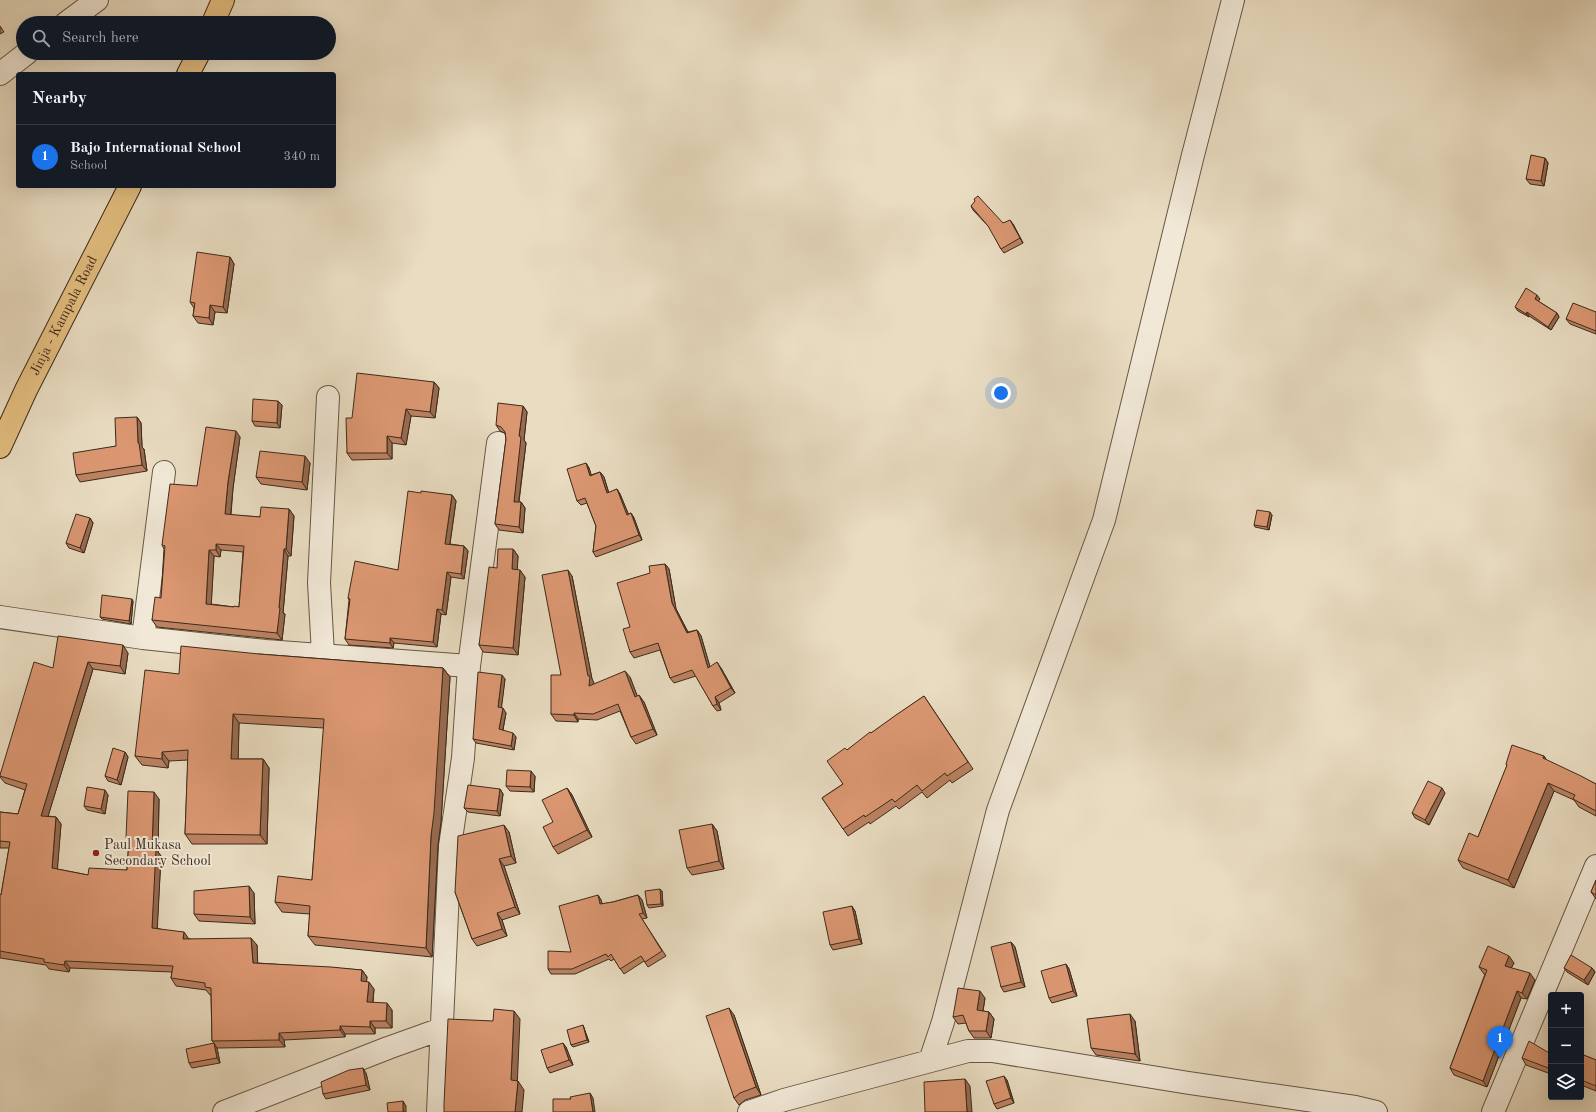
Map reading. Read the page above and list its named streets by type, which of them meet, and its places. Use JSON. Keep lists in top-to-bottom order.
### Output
{
  "streets": {
    "highway": ["Jinja - Kampala Road"]
  },
  "places": ["Paul Mukasa Secondary School"],
  "page": {
    "search": "Search here",
    "heading": "Nearby",
    "list": [
      {
        "mark": "1",
        "name": "Bajo International School",
        "note": "School",
        "value": "340 m"
      }
    ],
    "map_buttons": ["+", "−"],
    "pins": "1"
  }
}
